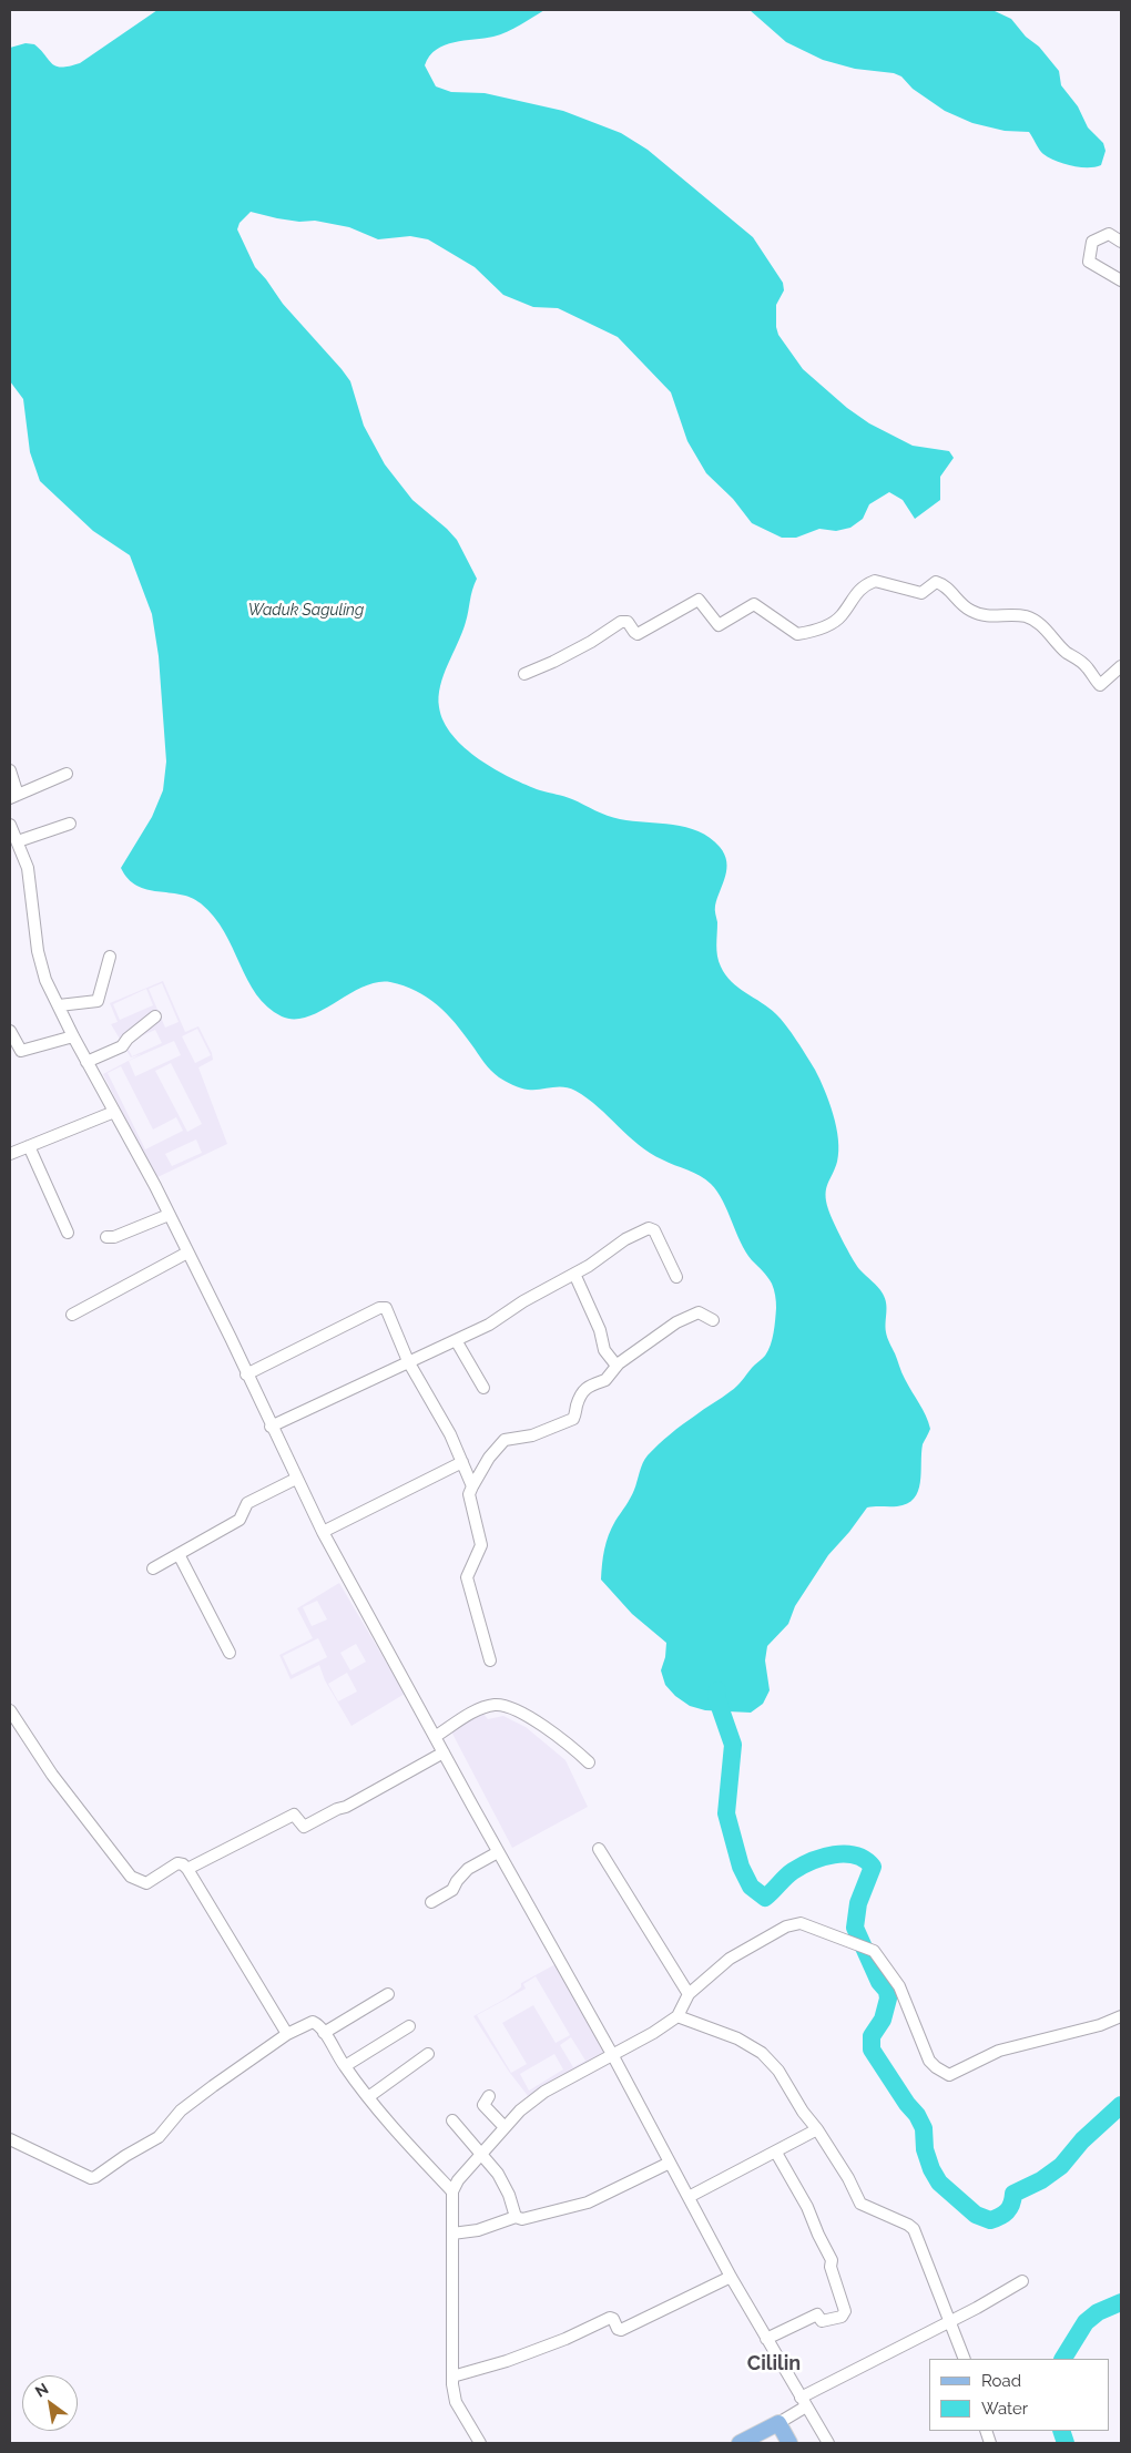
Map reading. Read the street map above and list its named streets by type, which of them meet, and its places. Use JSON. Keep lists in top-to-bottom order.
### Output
{
  "districts": ["Cililin"],
  "water": ["Waduk Saguling"],
  "legend": ["Road", "Water"],
  "north": "top left"
}
